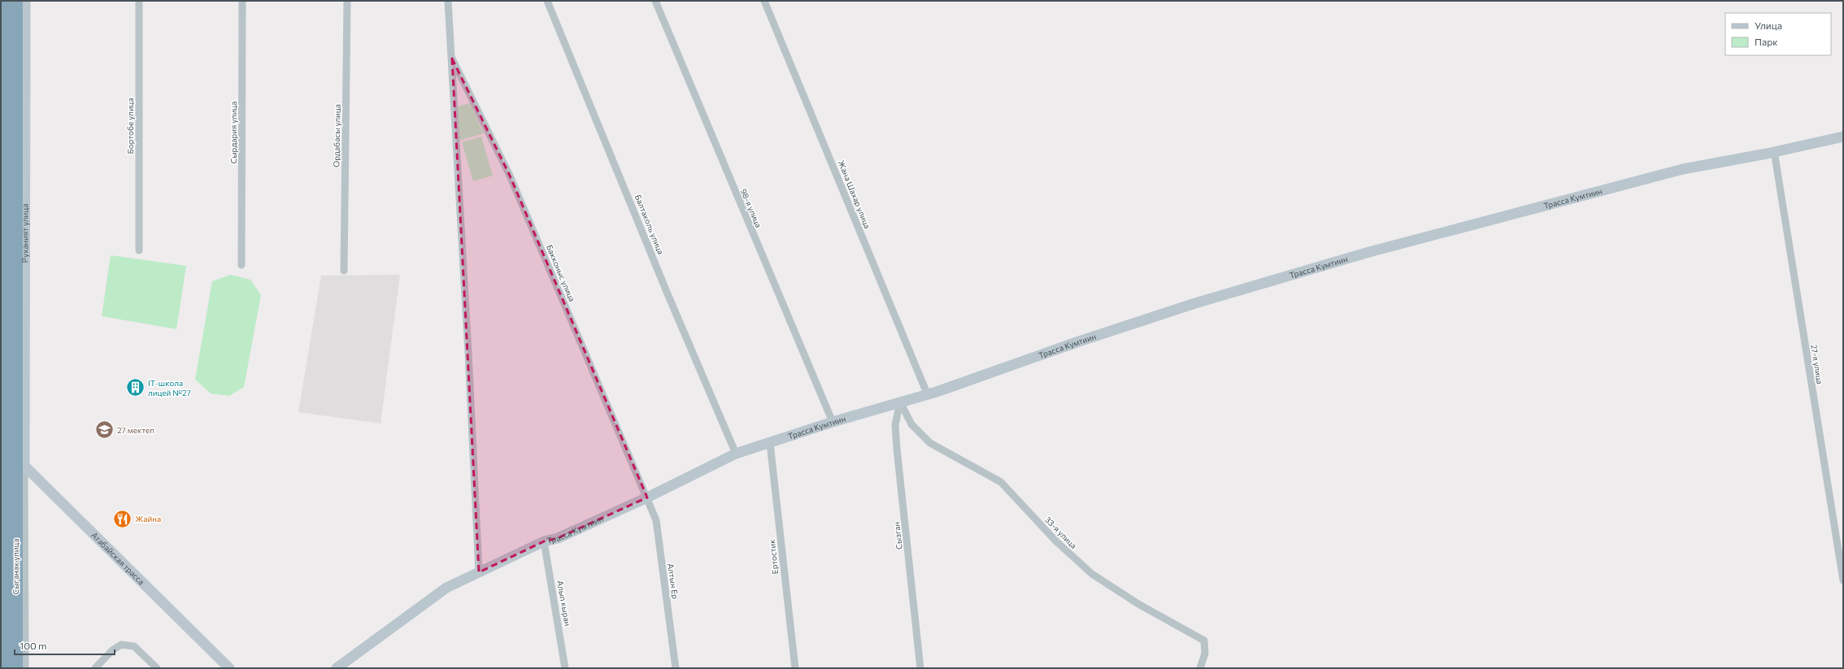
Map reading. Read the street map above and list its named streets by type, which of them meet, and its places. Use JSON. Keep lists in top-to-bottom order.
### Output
{
  "streets": {
    "street": [
      "Бортобе улица",
      "Сырдария улица",
      "Ордабасы улица",
      "Жана Шахар улица",
      "Трасса Кумтиин",
      "98-я улица",
      "Балтаколь улица",
      "Руханият улица",
      "Бакконыс улица",
      "27-я улица",
      "33-я улица",
      "Сызган",
      "Ертостик",
      "Атабайская трасса",
      "Сыганак улица",
      "Алтын Ер",
      "Алып кыран"
    ]
  },
  "crossings": [
    ["Жана Шахар улица", "Трасса Кумтиин"],
    ["Трасса Кумтиин", "98-я улица"],
    ["Трасса Кумтиин", "Балтаколь улица"],
    ["Трасса Кумтиин", "Бакконыс улица"],
    ["Трасса Кумтиин", "27-я улица"],
    ["Трасса Кумтиин", "33-я улица"],
    ["Трасса Кумтиин", "Сызган"],
    ["Трасса Кумтиин", "Ертостик"],
    ["Трасса Кумтиин", "Алтын Ер"],
    ["Трасса Кумтиин", "Алып кыран"],
    ["Руханият улица", "Атабайская трасса"],
    ["Руханият улица", "Сыганак улица"],
    ["Бакконыс улица", "Алтын Ер"],
    ["33-я улица", "Сызган"],
    ["Атабайская трасса", "Сыганак улица"]
  ],
  "places": {
    "building": ["IT-школа лицей №27"],
    "school or university": ["27 мектеп"],
    "restaurant": ["Жайна"]
  },
  "legend": ["Улица", "Парк"],
  "scale_bar": "100 m"
}
